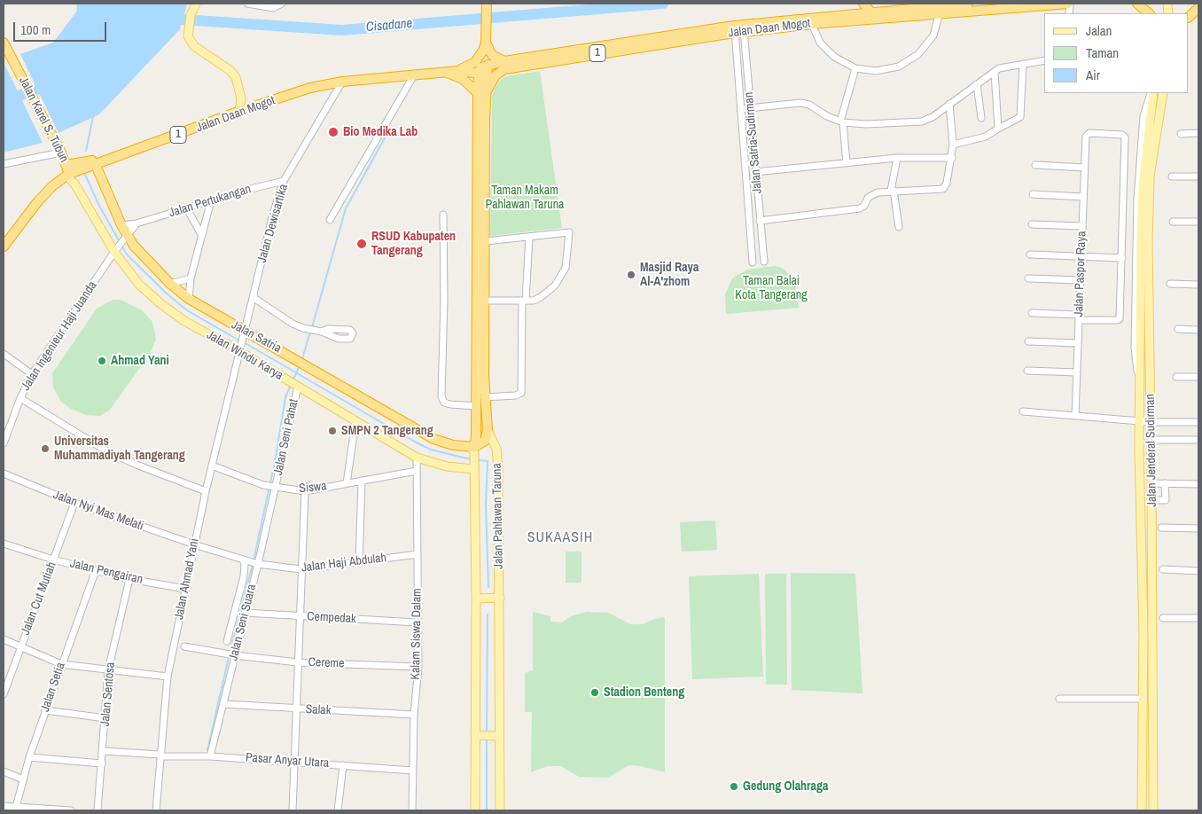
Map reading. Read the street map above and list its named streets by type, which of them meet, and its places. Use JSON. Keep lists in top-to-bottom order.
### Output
{
  "streets": {
    "highway": [
      "Jalan Daan Mogot",
      "1",
      "Jalan Karel S. Tubun",
      "Jalan Satria",
      "Jalan Pahlawan Taruna"
    ],
    "main road": ["Jalan Windu Karya", "Jalan Jenderal Sudirman"],
    "street": [
      "Jalan Satria-Sudirman",
      "Jalan Pertukangan",
      "Jalan Dewisartika",
      "Jalan Paspor Raya",
      "Jalan Ingenieur Haji Juanda",
      "Jalan Seni Pahat",
      "Siswa",
      "Jalan Nyi Mas Melati",
      "Jalan Haji Abdulah",
      "Jalan Pengairan",
      "Jalan Ahmad Yani",
      "Jalan Cut Mutiah",
      "Cempedak",
      "Jalan Seni Suara",
      "Kalam Siswa Dalam",
      "Cereme",
      "Jalan Setia",
      "Jalan Sentosa",
      "Salak",
      "Pasar Anyar Utara"
    ]
  },
  "crossings": [
    ["Jalan Daan Mogot", "Jalan Karel S. Tubun"],
    ["Jalan Daan Mogot", "Jalan Satria-Sudirman"],
    ["Jalan Daan Mogot", "Jalan Dewisartika"],
    ["Jalan Daan Mogot", "Jalan Satria"],
    ["Jalan Daan Mogot", "Jalan Windu Karya"],
    ["Jalan Daan Mogot", "Jalan Pahlawan Taruna"],
    ["Jalan Karel S. Tubun", "Jalan Windu Karya"],
    ["Jalan Pertukangan", "Jalan Dewisartika"],
    ["Jalan Pertukangan", "Jalan Satria"],
    ["Jalan Dewisartika", "Jalan Satria"],
    ["Jalan Dewisartika", "Jalan Windu Karya"],
    ["Jalan Dewisartika", "Jalan Ahmad Yani"],
    ["Jalan Ingenieur Haji Juanda", "Jalan Satria"],
    ["Jalan Ingenieur Haji Juanda", "Jalan Windu Karya"],
    ["Jalan Satria", "Jalan Pahlawan Taruna"],
    ["Jalan Windu Karya", "Jalan Seni Pahat"],
    ["Jalan Windu Karya", "Jalan Pahlawan Taruna"],
    ["Jalan Windu Karya", "Jalan Ahmad Yani"],
    ["Jalan Windu Karya", "Kalam Siswa Dalam"],
    ["Jalan Seni Pahat", "Siswa"],
    ["Jalan Seni Pahat", "Jalan Seni Suara"],
    ["Siswa", "Jalan Ahmad Yani"],
    ["Siswa", "Jalan Seni Suara"],
    ["Siswa", "Kalam Siswa Dalam"],
    ["Jalan Nyi Mas Melati", "Jalan Haji Abdulah"],
    ["Jalan Nyi Mas Melati", "Jalan Ahmad Yani"],
    ["Jalan Nyi Mas Melati", "Jalan Cut Mutiah"],
    ["Jalan Haji Abdulah", "Jalan Ahmad Yani"],
    ["Jalan Haji Abdulah", "Jalan Seni Suara"],
    ["Jalan Haji Abdulah", "Kalam Siswa Dalam"],
    ["Jalan Pengairan", "Jalan Ahmad Yani"],
    ["Jalan Pengairan", "Jalan Cut Mutiah"],
    ["Jalan Pengairan", "Jalan Setia"],
    ["Jalan Pengairan", "Jalan Sentosa"],
    ["Jalan Ahmad Yani", "Pasar Anyar Utara"],
    ["Cempedak", "Jalan Seni Suara"],
    ["Cempedak", "Kalam Siswa Dalam"],
    ["Jalan Seni Suara", "Cereme"],
    ["Jalan Seni Suara", "Salak"],
    ["Jalan Seni Suara", "Pasar Anyar Utara"],
    ["Kalam Siswa Dalam", "Cereme"],
    ["Kalam Siswa Dalam", "Salak"],
    ["Kalam Siswa Dalam", "Pasar Anyar Utara"],
    ["Jalan Sentosa", "Pasar Anyar Utara"]
  ],
  "districts": ["SUKAASIH"],
  "water": ["Cisadane"],
  "parks": ["Taman Makam Pahlawan Taruna", "Taman Balai Kota Tangerang"],
  "places": [
    "Bio Medika Lab",
    "RSUD Kabupaten Tangerang",
    "Masjid Raya Al-A'zhom",
    "Ahmad Yani",
    "SMPN 2 Tangerang",
    "Universitas Muhammadiyah Tangerang",
    "Stadion Benteng",
    "Gedung Olahraga"
  ],
  "legend": ["Jalan", "Taman", "Air"],
  "scale_bar": "100 m"
}
